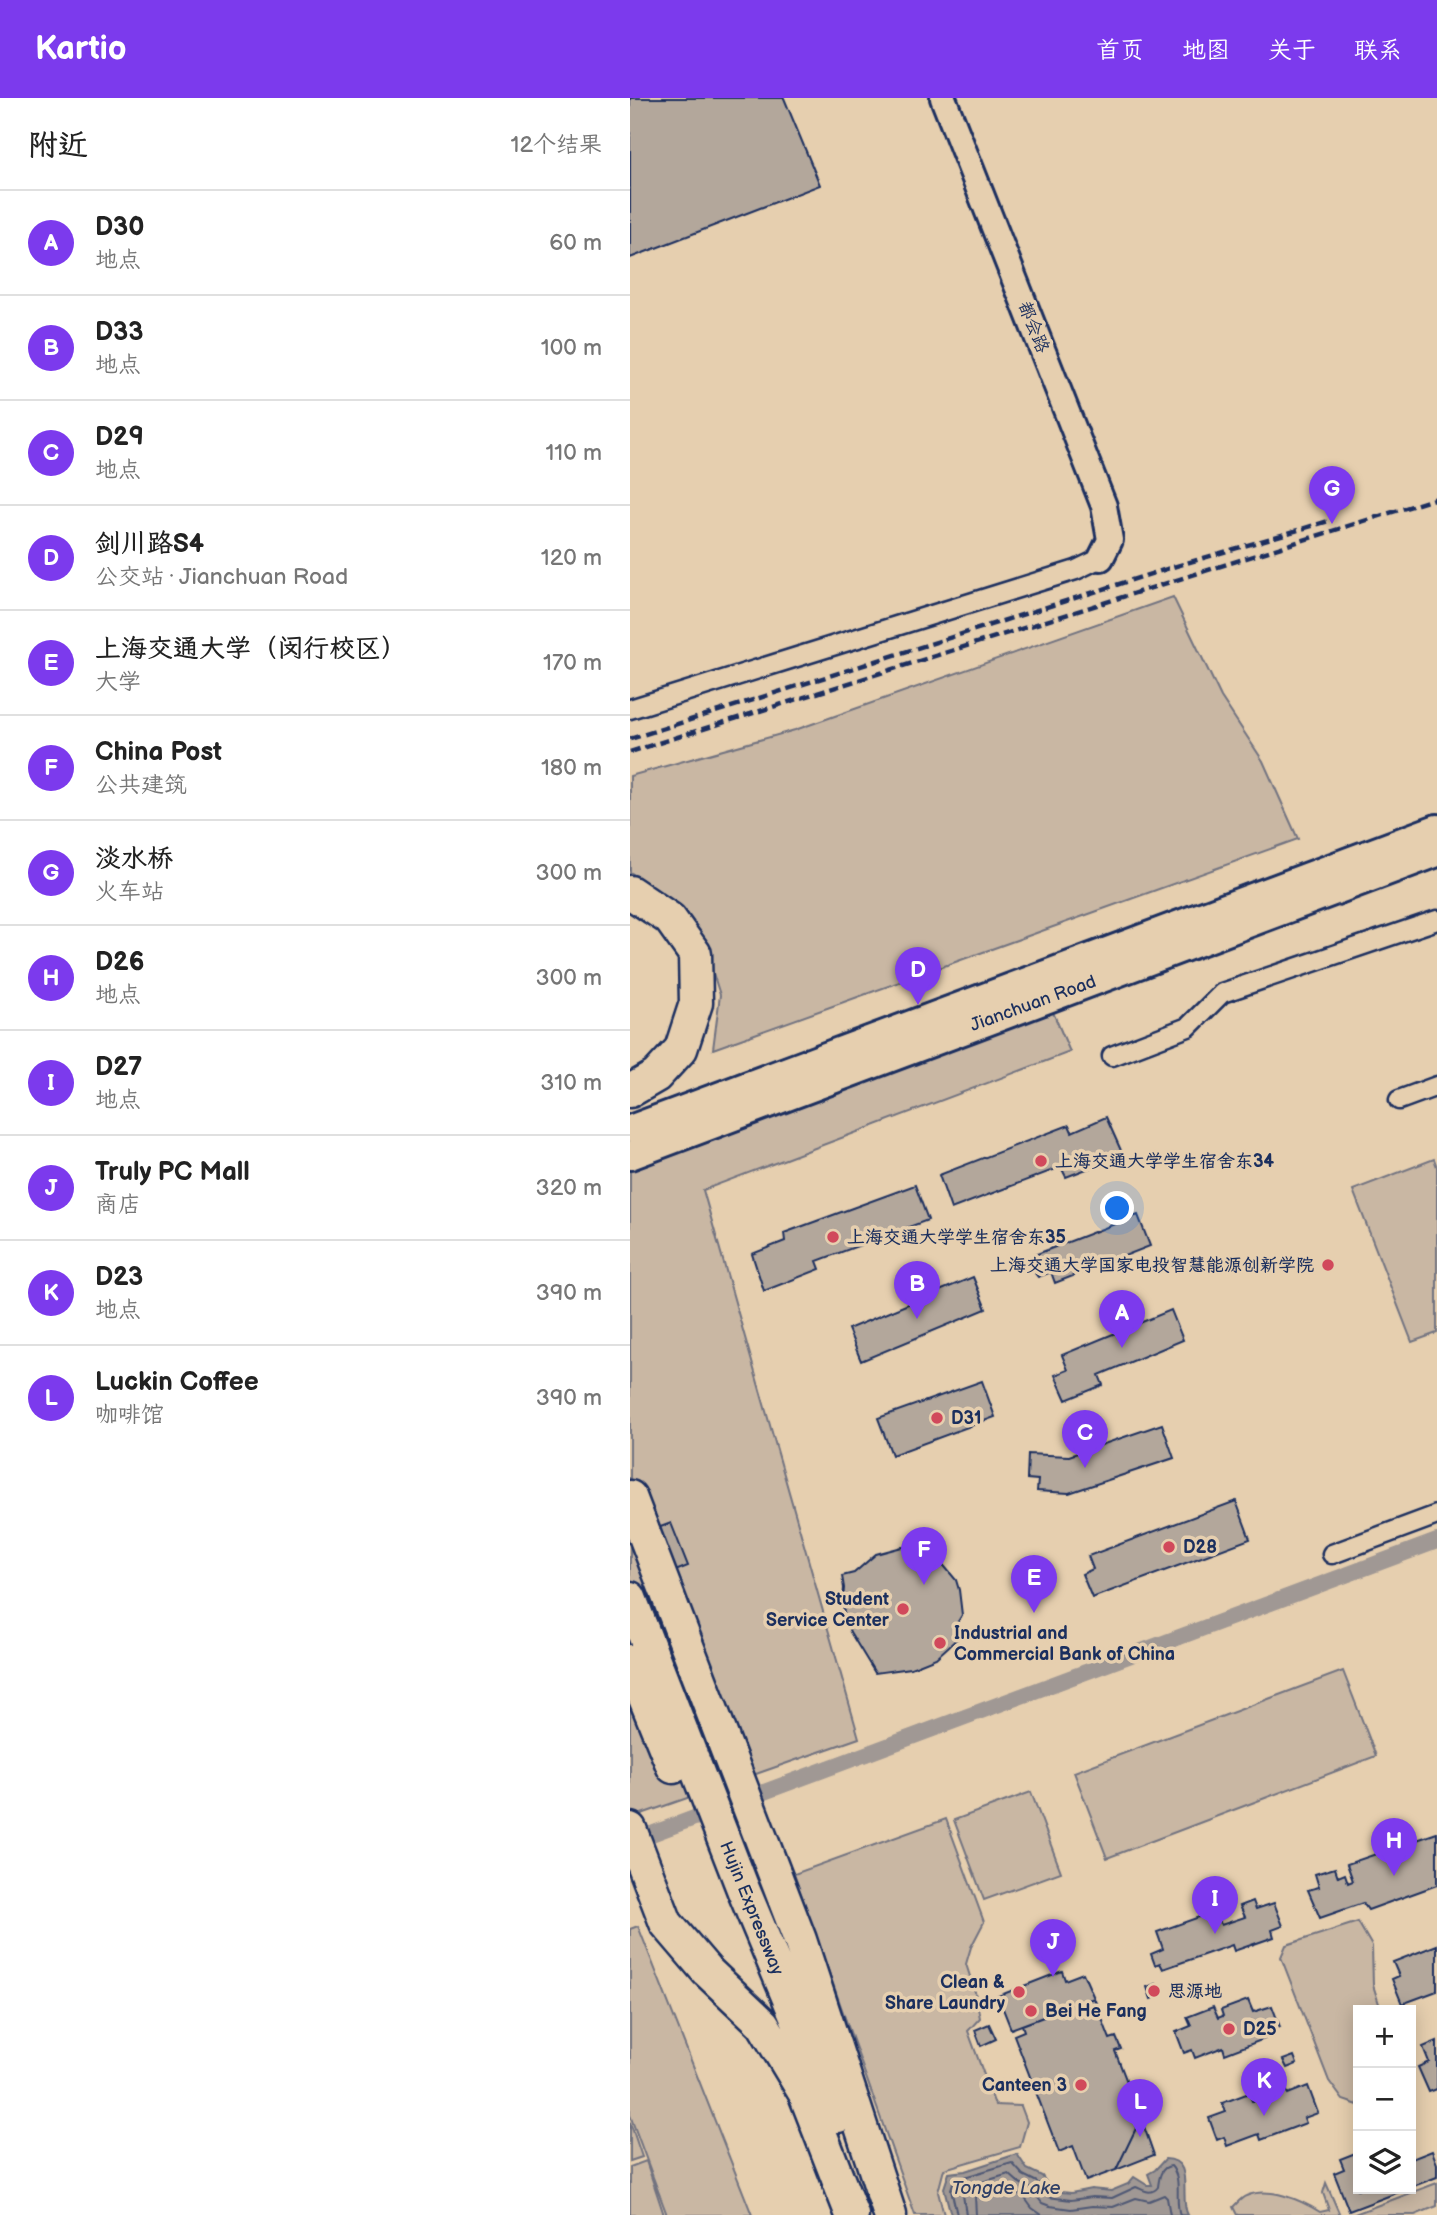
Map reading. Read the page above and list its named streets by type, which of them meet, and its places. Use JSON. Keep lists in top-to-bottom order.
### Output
{
  "streets": {
    "highway": ["Hujin Expressway"],
    "main road": ["Jianchuan Road"],
    "street": ["都会路"]
  },
  "water": ["Tongde Lake"],
  "places": [
    "上海交通大学学生宿舍东34",
    "上海交通大学学生宿舍东35",
    "上海交通大学国家电投智慧能源创新学院",
    "D31",
    "D28",
    "Student Service Center",
    "Industrial and Commercial Bank of China",
    "思源地",
    "Clean & Share Laundry",
    "Bei He Fang",
    "D25",
    "Canteen 3"
  ],
  "page": {
    "header": "Kartio",
    "nav": [
      "首页",
      "地图",
      "关于",
      "联系"
    ],
    "heading": ["附近", "12个结果"],
    "list": [
      {
        "mark": "A",
        "name": "D30",
        "note": "地点",
        "value": "60 m"
      },
      {
        "mark": "B",
        "name": "D33",
        "note": "地点",
        "value": "100 m"
      },
      {
        "mark": "C",
        "name": "D29",
        "note": "地点",
        "value": "110 m"
      },
      {
        "mark": "D",
        "name": "剑川路S4",
        "note": "公交站 · Jianchuan Road",
        "value": "120 m"
      },
      {
        "mark": "E",
        "name": "上海交通大学（闵行校区）",
        "note": "大学",
        "value": "170 m"
      },
      {
        "mark": "F",
        "name": "China Post",
        "note": "公共建筑",
        "value": "180 m"
      },
      {
        "mark": "G",
        "name": "淡水桥",
        "note": "火车站",
        "value": "300 m"
      },
      {
        "mark": "H",
        "name": "D26",
        "note": "地点",
        "value": "300 m"
      },
      {
        "mark": "I",
        "name": "D27",
        "note": "地点",
        "value": "310 m"
      },
      {
        "mark": "J",
        "name": "Truly PC Mall",
        "note": "商店",
        "value": "320 m"
      },
      {
        "mark": "K",
        "name": "D23",
        "note": "地点",
        "value": "390 m"
      },
      {
        "mark": "L",
        "name": "Luckin Coffee",
        "note": "咖啡馆",
        "value": "390 m"
      }
    ],
    "pins": [
      "G",
      "D",
      "B",
      "A",
      "C",
      "F",
      "E",
      "H",
      "I",
      "J",
      "K",
      "L"
    ],
    "map_buttons": ["+", "−"]
  }
}
